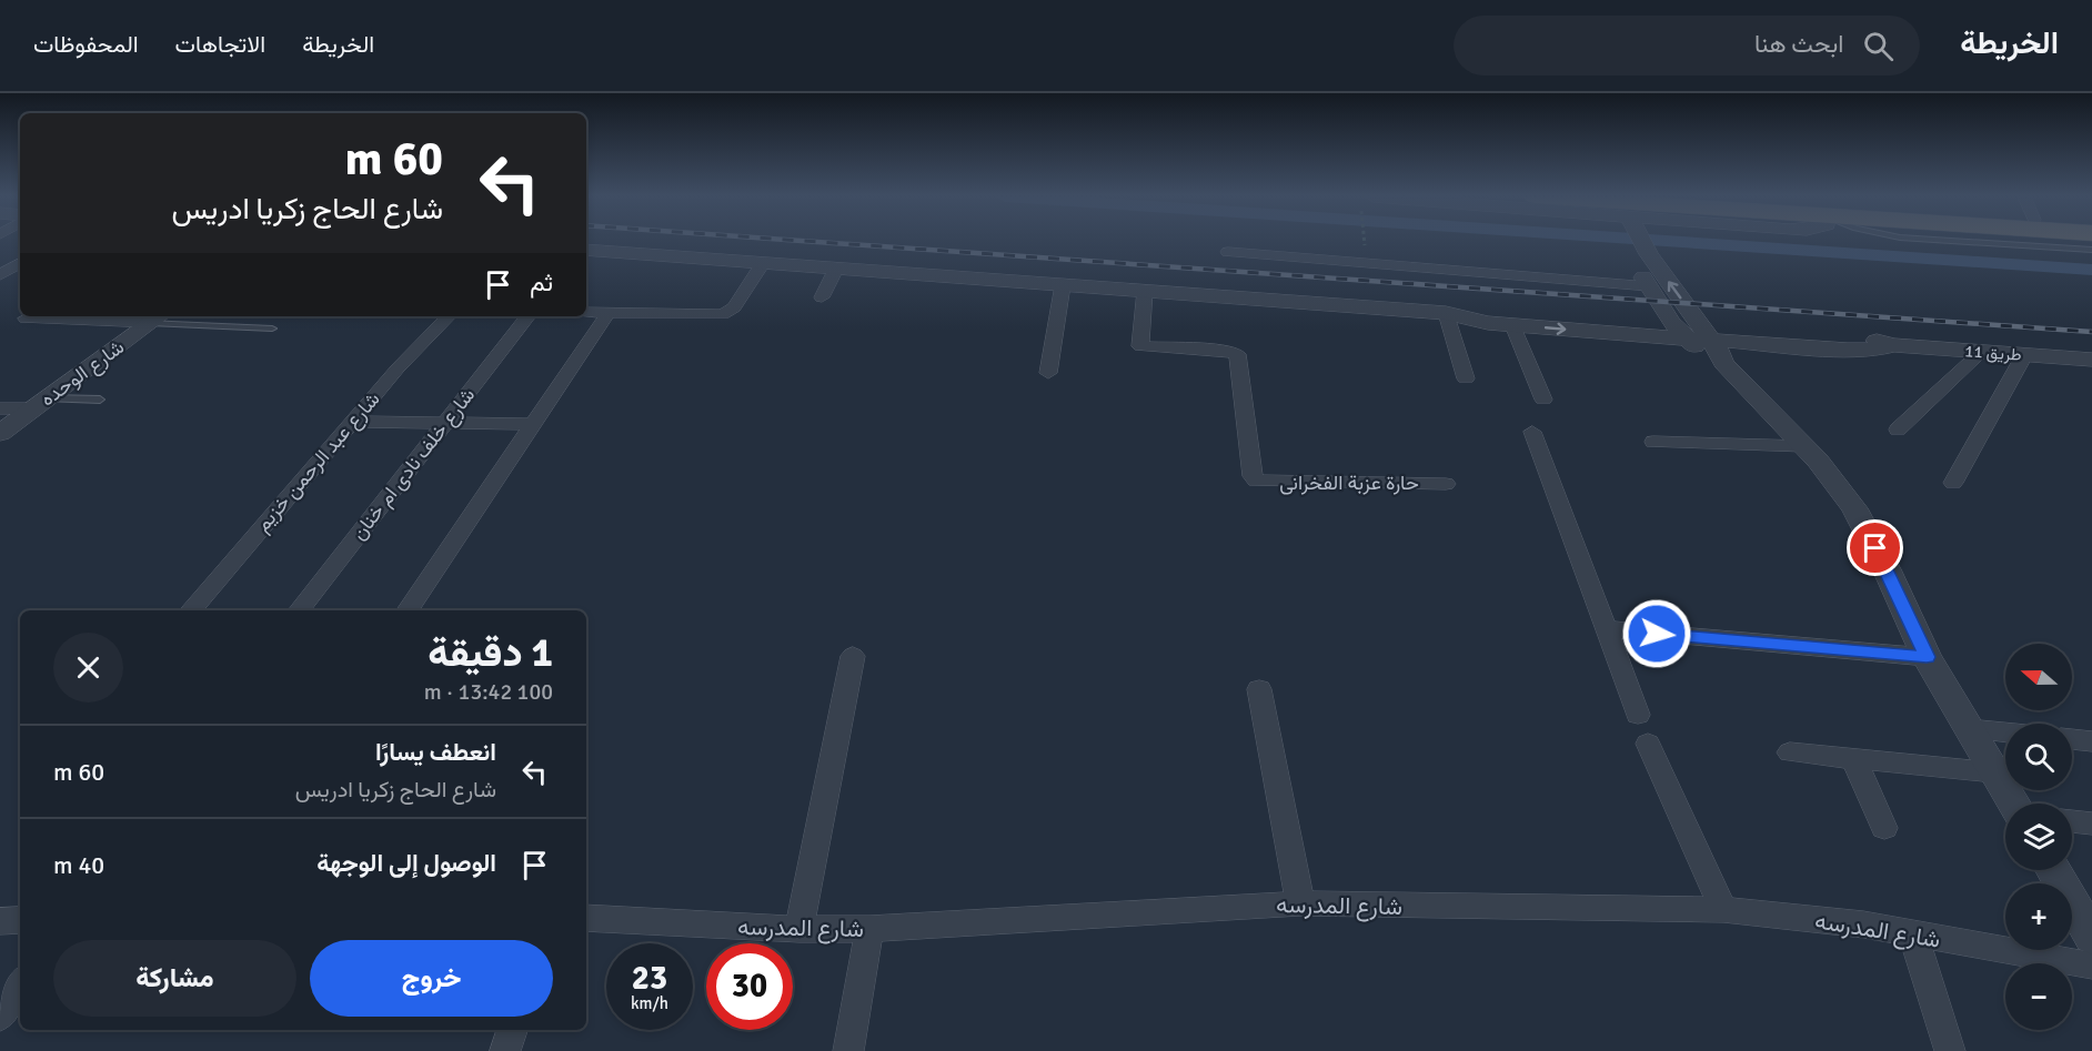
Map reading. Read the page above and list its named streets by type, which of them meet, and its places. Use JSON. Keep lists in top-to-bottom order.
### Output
{
  "streets": {
    "street": [
      "طريق 11",
      "شارع الوحده",
      "شارع عبد الرحمن خزيم",
      "شارع خلف نادى ام خنان",
      "حارة عزبة الفخرانى",
      "شارع المدرسه"
    ]
  },
  "north": "left",
  "page": {
    "header": "الخريطة",
    "search": "ابحث هنا",
    "nav": ["الخريطة", "الاتجاهات", "المحفوظات"],
    "turn": ["60 m", "شارع الحاج زكريا ادريس"],
    "then": "ثم",
    "heading": ["1 دقيقة", "100 m · 13:42"],
    "map_buttons": ["+", "−"],
    "list": [
      {
        "name": "انعطف يسارًا",
        "note": "شارع الحاج زكريا ادريس",
        "value": "60 m"
      },
      {
        "name": "الوصول إلى الوجهة",
        "value": "40 m"
      }
    ],
    "buttons": ["خروج", "مشاركة"],
    "speed": "23 km/h",
    "limit": "30"
  }
}
